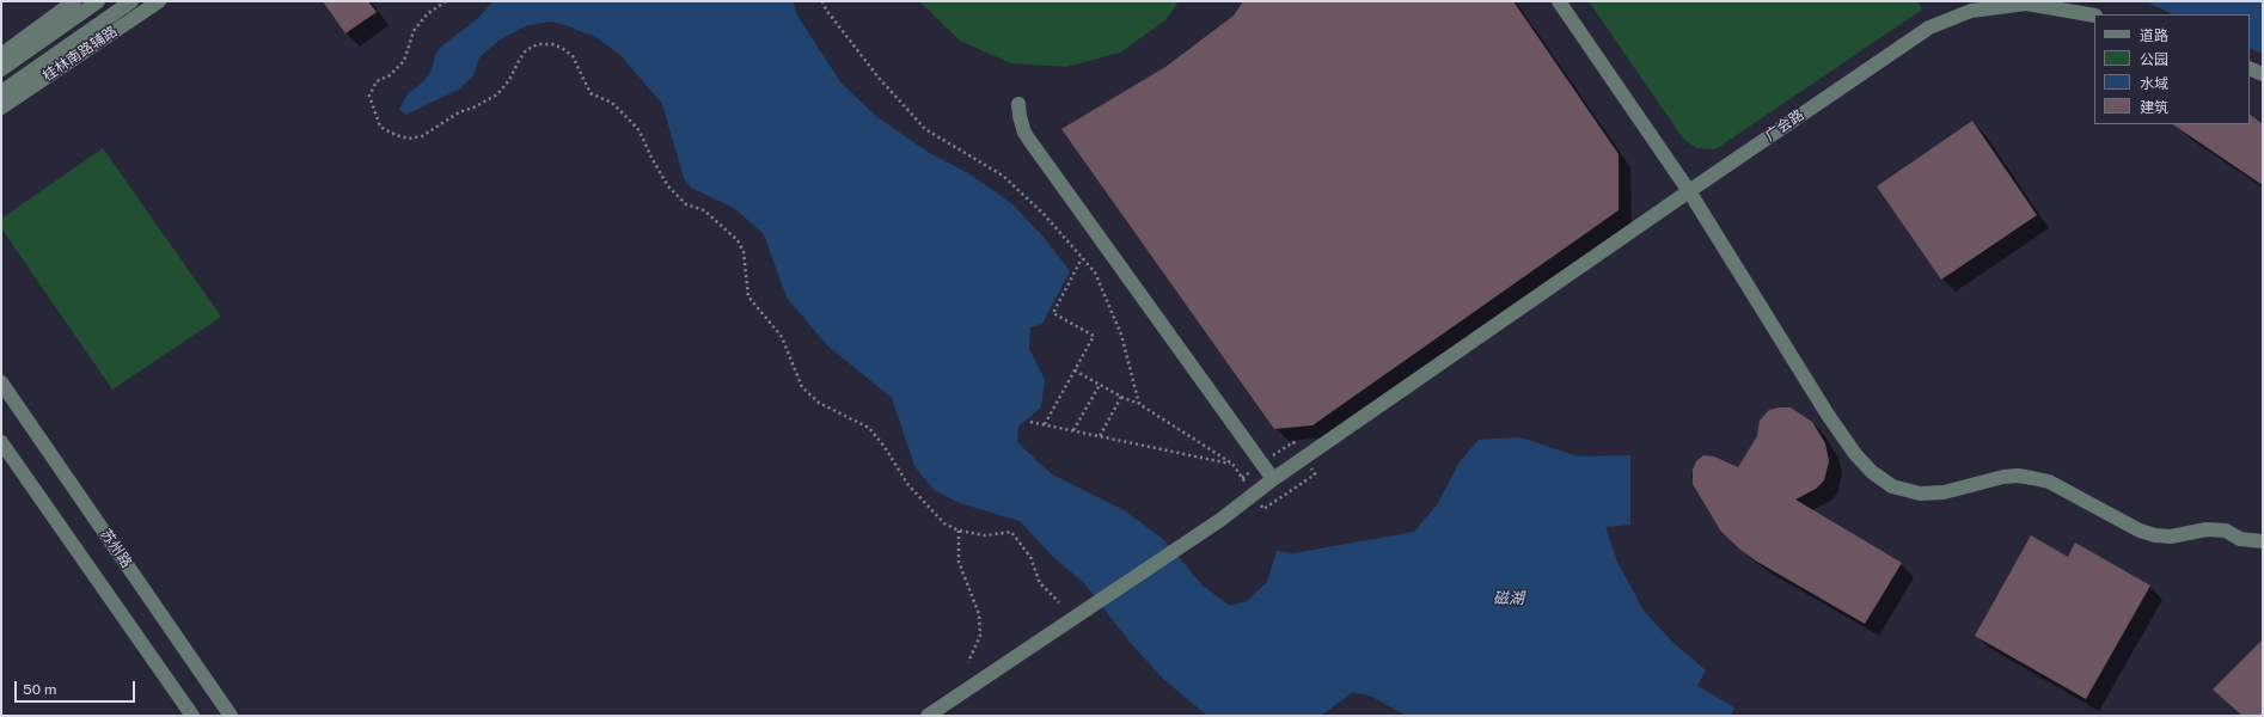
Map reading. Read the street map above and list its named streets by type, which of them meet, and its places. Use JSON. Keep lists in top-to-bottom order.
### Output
{
  "streets": {
    "street": ["桂林南路辅路", "广会路", "苏州路"]
  },
  "water": ["磁湖"],
  "legend": [
    "道路",
    "公园",
    "水域",
    "建筑"
  ],
  "scale_bar": "50 m"
}
